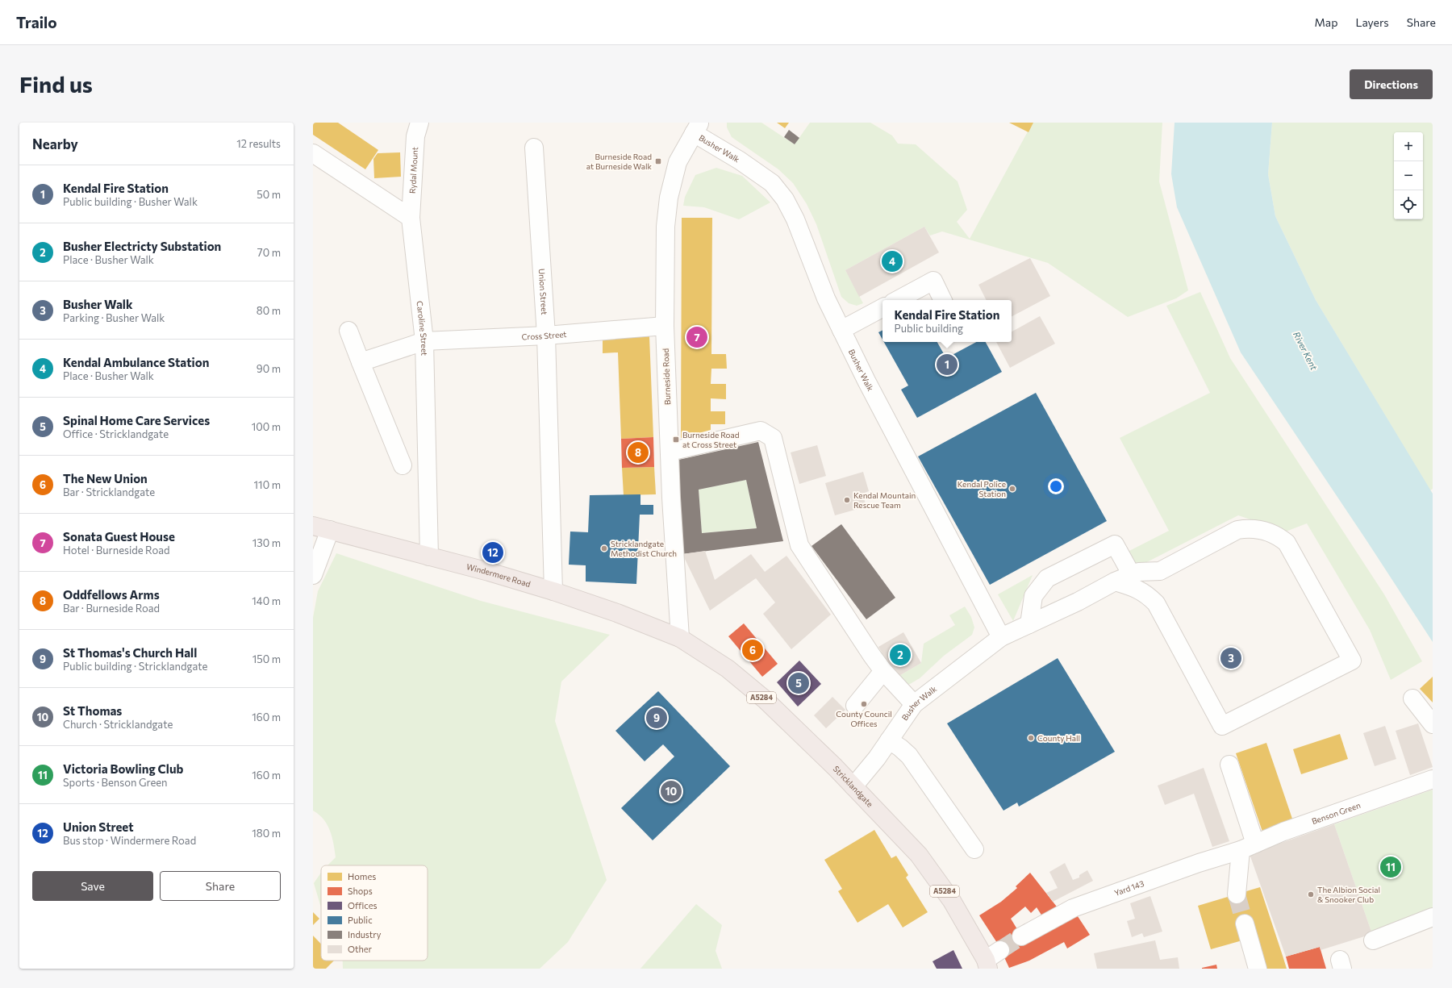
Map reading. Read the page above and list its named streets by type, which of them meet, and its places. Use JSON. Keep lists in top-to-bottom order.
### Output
{
  "streets": {
    "highway": ["Windermere Road", "A5284", "Stricklandgate"],
    "street": [
      "Busher Walk",
      "Rydal Mount",
      "Union Street",
      "Caroline Street",
      "Cross Street",
      "Burneside Road",
      "Benson Green",
      "Yard 143"
    ]
  },
  "crossings": [
    ["Busher Walk", "Burneside Road"],
    ["Busher Walk", "Stricklandgate"],
    ["Rydal Mount", "Caroline Street"],
    ["Union Street", "Cross Street"],
    ["Union Street", "Windermere Road"],
    ["Caroline Street", "Cross Street"],
    ["Caroline Street", "Windermere Road"],
    ["Cross Street", "Burneside Road"],
    ["Burneside Road", "Windermere Road"],
    ["Burneside Road", "Stricklandgate"],
    ["Windermere Road", "Stricklandgate"],
    ["Benson Green", "Yard 143"]
  ],
  "water": ["River Kent"],
  "places": {
    "transit": ["Burneside Road at Burneside Walk", "Burneside Road at Cross Street"],
    "other": [
      "Kendal Police Station",
      "Kendal Mountain Rescue Team",
      "Stricklandgate Methodist Church",
      "County Council Offices",
      "County Hall",
      "The Albion Social & Snooker Club"
    ]
  },
  "legend": [
    "Homes",
    "Shops",
    "Offices",
    "Public",
    "Industry",
    "Other"
  ],
  "page": {
    "header": "Trailo",
    "nav": ["Map", "Layers", "Share"],
    "buttons": [
      "Directions",
      ["Save", "Share"]
    ],
    "title": "Find us",
    "heading": ["Nearby", "12 results"],
    "map_buttons": ["+", "−"],
    "list": [
      {
        "mark": "1",
        "name": "Kendal Fire Station",
        "note": "Public building · Busher Walk",
        "value": "50 m"
      },
      {
        "mark": "2",
        "name": "Busher Electricty Substation",
        "note": "Place · Busher Walk",
        "value": "70 m"
      },
      {
        "mark": "3",
        "name": "Busher Walk",
        "note": "Parking · Busher Walk",
        "value": "80 m"
      },
      {
        "mark": "4",
        "name": "Kendal Ambulance Station",
        "note": "Place · Busher Walk",
        "value": "90 m"
      },
      {
        "mark": "5",
        "name": "Spinal Home Care Services",
        "note": "Office · Stricklandgate",
        "value": "100 m"
      },
      {
        "mark": "6",
        "name": "The New Union",
        "note": "Bar · Stricklandgate",
        "value": "110 m"
      },
      {
        "mark": "7",
        "name": "Sonata Guest House",
        "note": "Hotel · Burneside Road",
        "value": "130 m"
      },
      {
        "mark": "8",
        "name": "Oddfellows Arms",
        "note": "Bar · Burneside Road",
        "value": "140 m"
      },
      {
        "mark": "9",
        "name": "St Thomas's Church Hall",
        "note": "Public building · Stricklandgate",
        "value": "150 m"
      },
      {
        "mark": "10",
        "name": "St Thomas",
        "note": "Church · Stricklandgate",
        "value": "160 m"
      },
      {
        "mark": "11",
        "name": "Victoria Bowling Club",
        "note": "Sports · Benson Green",
        "value": "160 m"
      },
      {
        "mark": "12",
        "name": "Union Street",
        "note": "Bus stop · Windermere Road",
        "value": "180 m"
      }
    ],
    "pins": [
      "4",
      "7",
      "1",
      "8",
      "12",
      "6",
      "2",
      "3",
      "5",
      "9",
      "10",
      "11"
    ],
    "popup": ["Kendal Fire Station", "Public building"]
  }
}
